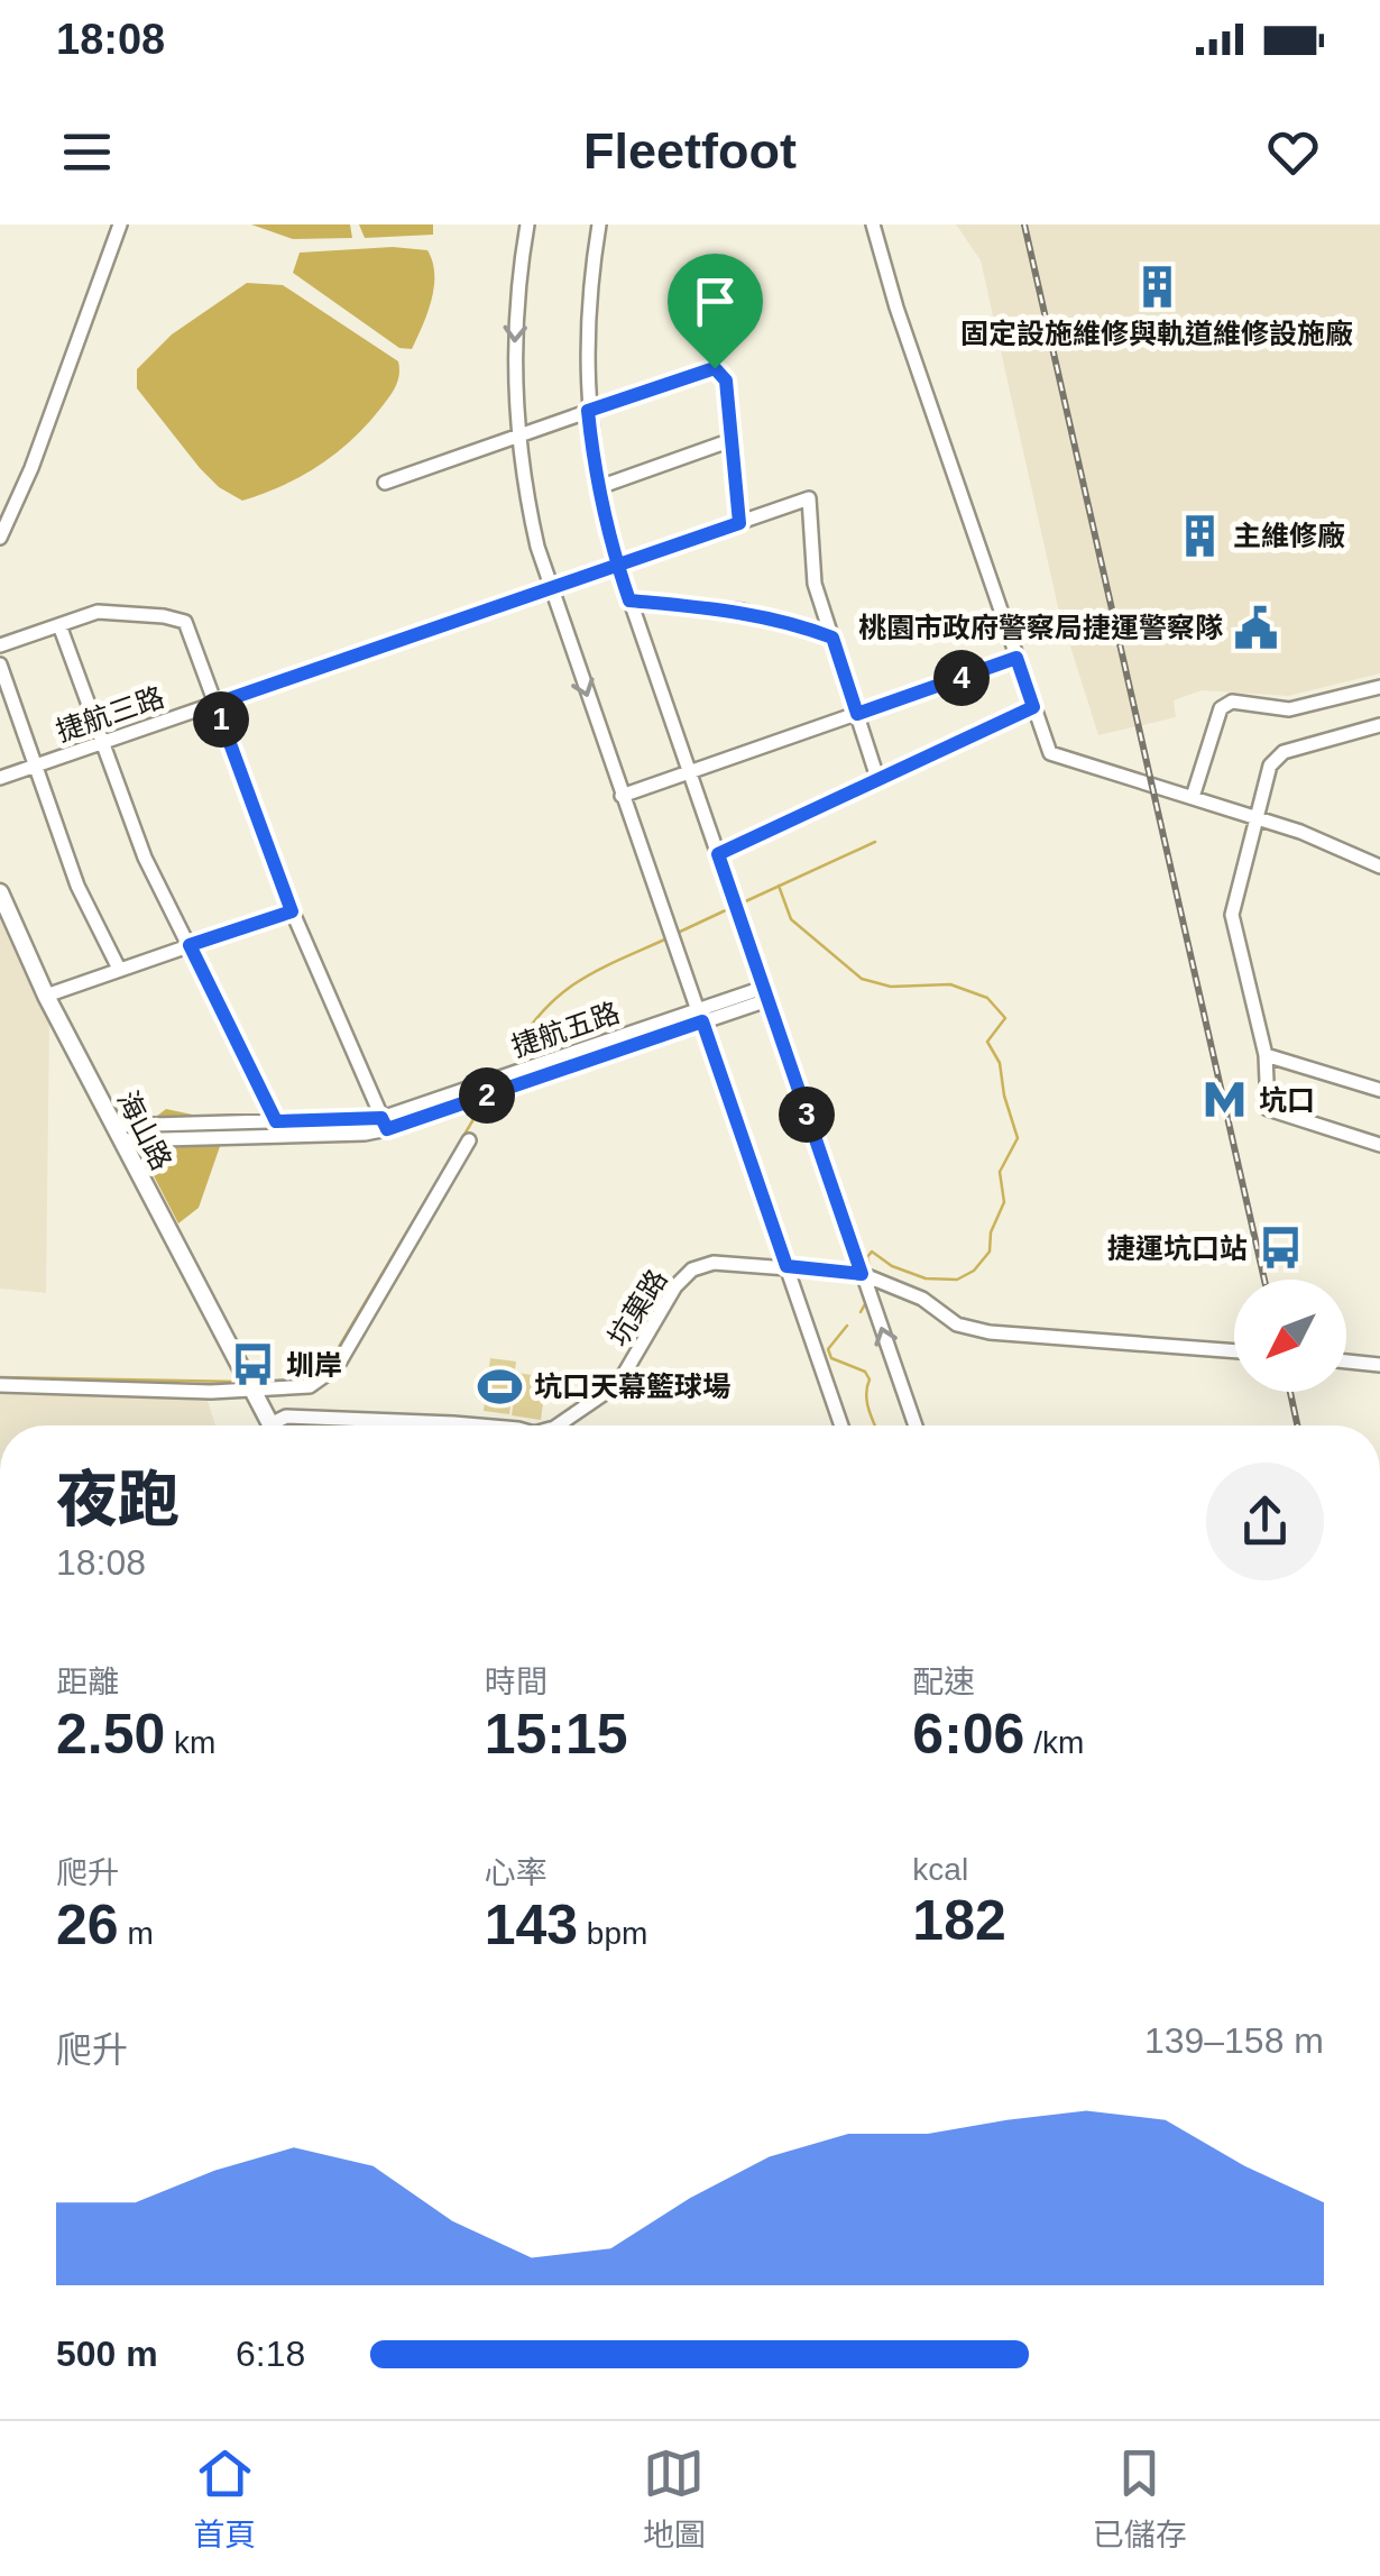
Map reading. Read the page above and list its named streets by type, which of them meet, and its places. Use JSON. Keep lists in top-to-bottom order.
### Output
{
  "streets": {
    "main road": ["海山路"],
    "street": ["捷航三路", "捷航五路", "坑菓路"]
  },
  "crossings": [
    ["捷航五路", "海山路"]
  ],
  "places": {
    "building": ["固定設施維修與軌道維修設施廠", "主維修廠"],
    "public building": ["桃園市政府警察局捷運警察隊"],
    "metro station": ["坑口"],
    "bus stop": ["捷運坑口站", "圳岸"],
    "sports": ["坑口天幕籃球場"]
  },
  "north": "bottom left",
  "page": {
    "status": "18:08",
    "header": "Fleetfoot",
    "pins": [
      "4",
      "1",
      "2",
      "3"
    ],
    "heading": ["夜跑", "18:08"],
    "stats": [
      ["距離", "2.50 km"],
      ["時間", "15:15"],
      ["配速", "6:06 /km"],
      ["爬升", "26 m"],
      ["心率", "143 bpm"],
      ["kcal", "182"]
    ],
    "chart": ["爬升", "139–158 m"],
    "list": [
      {
        "name": "500 m",
        "note": "6:18"
      }
    ],
    "tabs": ["首頁", "地圖", "已儲存"]
  }
}
